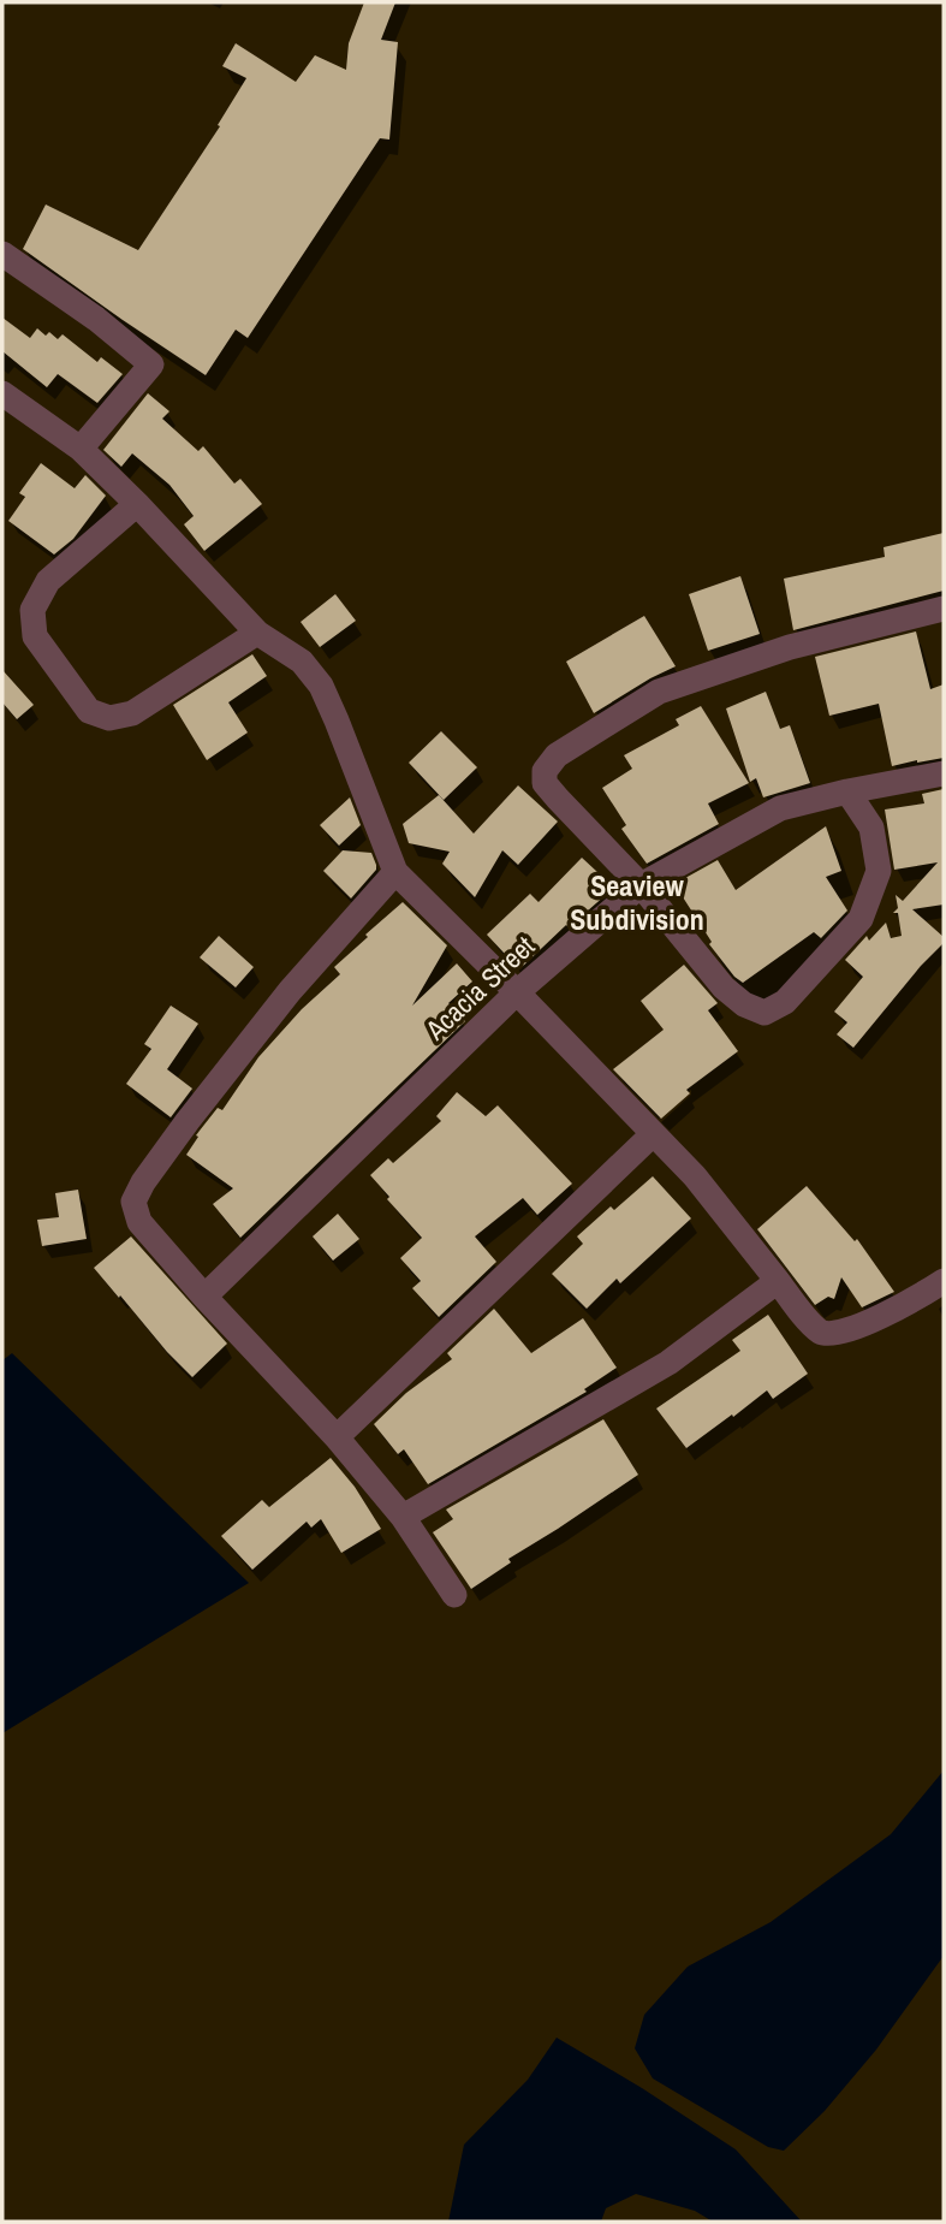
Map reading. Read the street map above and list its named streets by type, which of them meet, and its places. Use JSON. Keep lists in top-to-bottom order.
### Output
{
  "streets": {
    "street": ["Acacia Street"]
  },
  "districts": ["Seaview Subdivision"]
}
